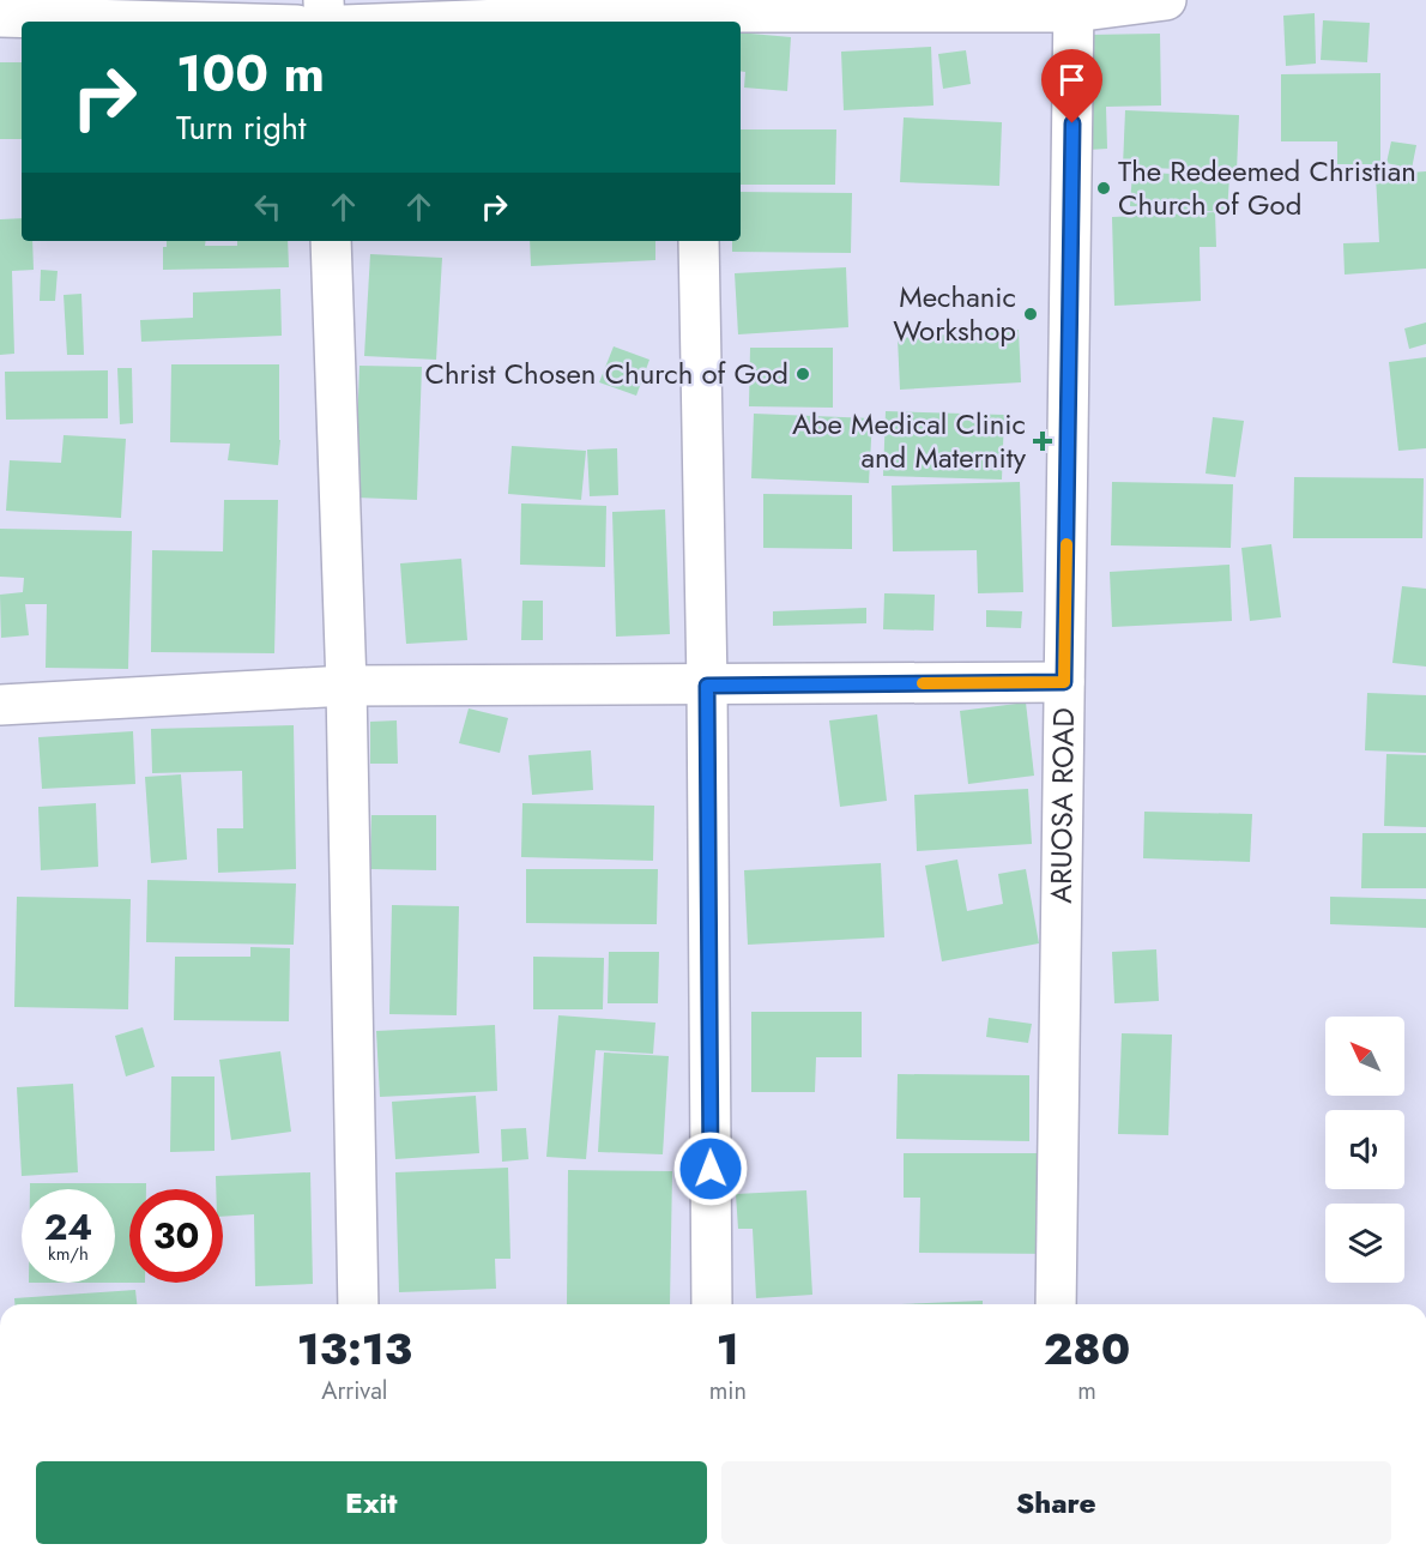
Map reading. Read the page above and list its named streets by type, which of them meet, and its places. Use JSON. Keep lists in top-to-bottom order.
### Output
{
  "streets": {
    "street": ["ARUOSA ROAD"]
  },
  "places": {
    "other": ["The Redeemed Christian Church of God", "Mechanic Workshop", "Christ Chosen Church of God"],
    "health": ["Abe Medical Clinic and Maternity"]
  },
  "north": "top left",
  "page": {
    "turn": ["100 m", "Turn right"],
    "speed": "24 km/h",
    "limit": "30",
    "eta": [
      "13:13",
      "Arrival",
      "1",
      "min",
      "280",
      "m"
    ],
    "buttons": ["Exit", "Share"]
  }
}
